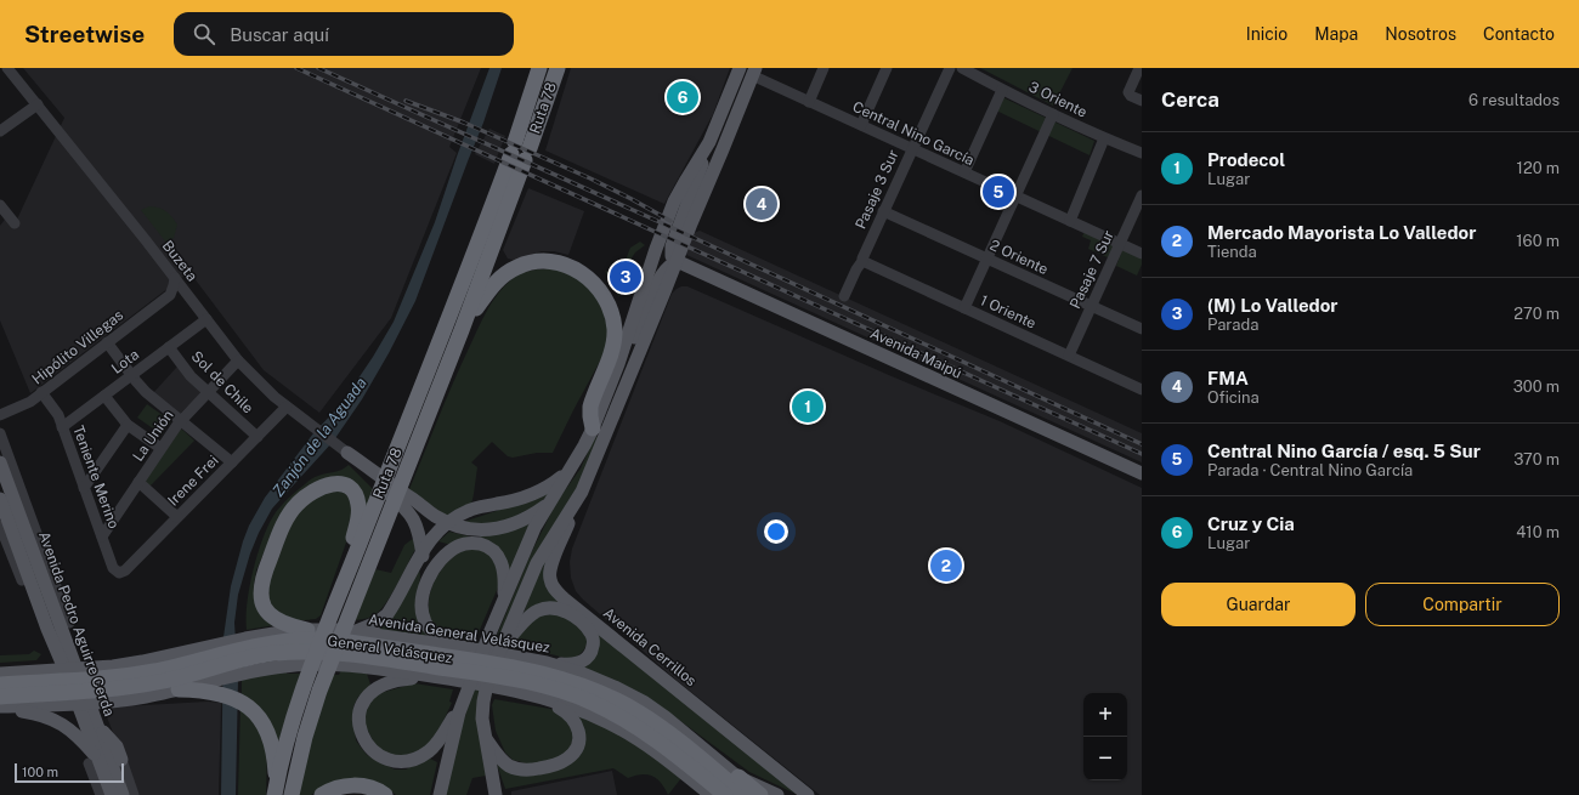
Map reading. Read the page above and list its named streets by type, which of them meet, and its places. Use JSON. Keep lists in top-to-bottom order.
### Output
{
  "streets": {
    "highway": ["Ruta 78", "General Velásquez"],
    "main road": [
      "Avenida Maipú",
      "Avenida Pedro Aguirre Cerda",
      "Avenida General Velásquez",
      "Avenida Cerrillos"
    ],
    "street": [
      "3 Oriente",
      "Central Nino García",
      "Pasaje 3 Sur",
      "2 Oriente",
      "Buzeta",
      "Pasaje 7 Sur",
      "1 Oriente",
      "Hipólito Villegas",
      "Lota",
      "Sol de Chile",
      "La Unión",
      "Teniente Merino",
      "Irene Frei"
    ]
  },
  "crossings": [
    ["Central Nino García", "Pasaje 3 Sur"],
    ["Central Nino García", "Pasaje 7 Sur"],
    ["Pasaje 3 Sur", "2 Oriente"],
    ["Pasaje 3 Sur", "1 Oriente"],
    ["2 Oriente", "Pasaje 7 Sur"],
    ["Buzeta", "Lota"],
    ["Buzeta", "La Unión"],
    ["Buzeta", "Irene Frei"],
    ["Pasaje 7 Sur", "1 Oriente"],
    ["Hipólito Villegas", "Teniente Merino"],
    ["Lota", "Sol de Chile"],
    ["Lota", "Teniente Merino"],
    ["Sol de Chile", "La Unión"],
    ["Sol de Chile", "Irene Frei"],
    ["La Unión", "Teniente Merino"],
    ["Teniente Merino", "Irene Frei"],
    ["Avenida Pedro Aguirre Cerda", "General Velásquez"],
    ["Avenida General Velásquez", "General Velásquez"]
  ],
  "water": ["Zanjón de la Aguada"],
  "scale_bar": "100 m",
  "page": {
    "header": "Streetwise",
    "search": "Buscar aquí",
    "nav": [
      "Inicio",
      "Mapa",
      "Nosotros",
      "Contacto"
    ],
    "heading": ["Cerca", "6 resultados"],
    "pins": [
      "6",
      "5",
      "4",
      "3",
      "1",
      "2"
    ],
    "list": [
      {
        "mark": "1",
        "name": "Prodecol",
        "note": "Lugar",
        "value": "120 m"
      },
      {
        "mark": "2",
        "name": "Mercado Mayorista Lo Valledor",
        "note": "Tienda",
        "value": "160 m"
      },
      {
        "mark": "3",
        "name": "(M) Lo Valledor",
        "note": "Parada",
        "value": "270 m"
      },
      {
        "mark": "4",
        "name": "FMA",
        "note": "Oficina",
        "value": "300 m"
      },
      {
        "mark": "5",
        "name": "Central Nino García / esq. 5 Sur",
        "note": "Parada · Central Nino García",
        "value": "370 m"
      },
      {
        "mark": "6",
        "name": "Cruz y Cia",
        "note": "Lugar",
        "value": "410 m"
      }
    ],
    "buttons": ["Guardar", "Compartir"],
    "map_buttons": ["+", "−"],
    "scale": "100 m"
  }
}
